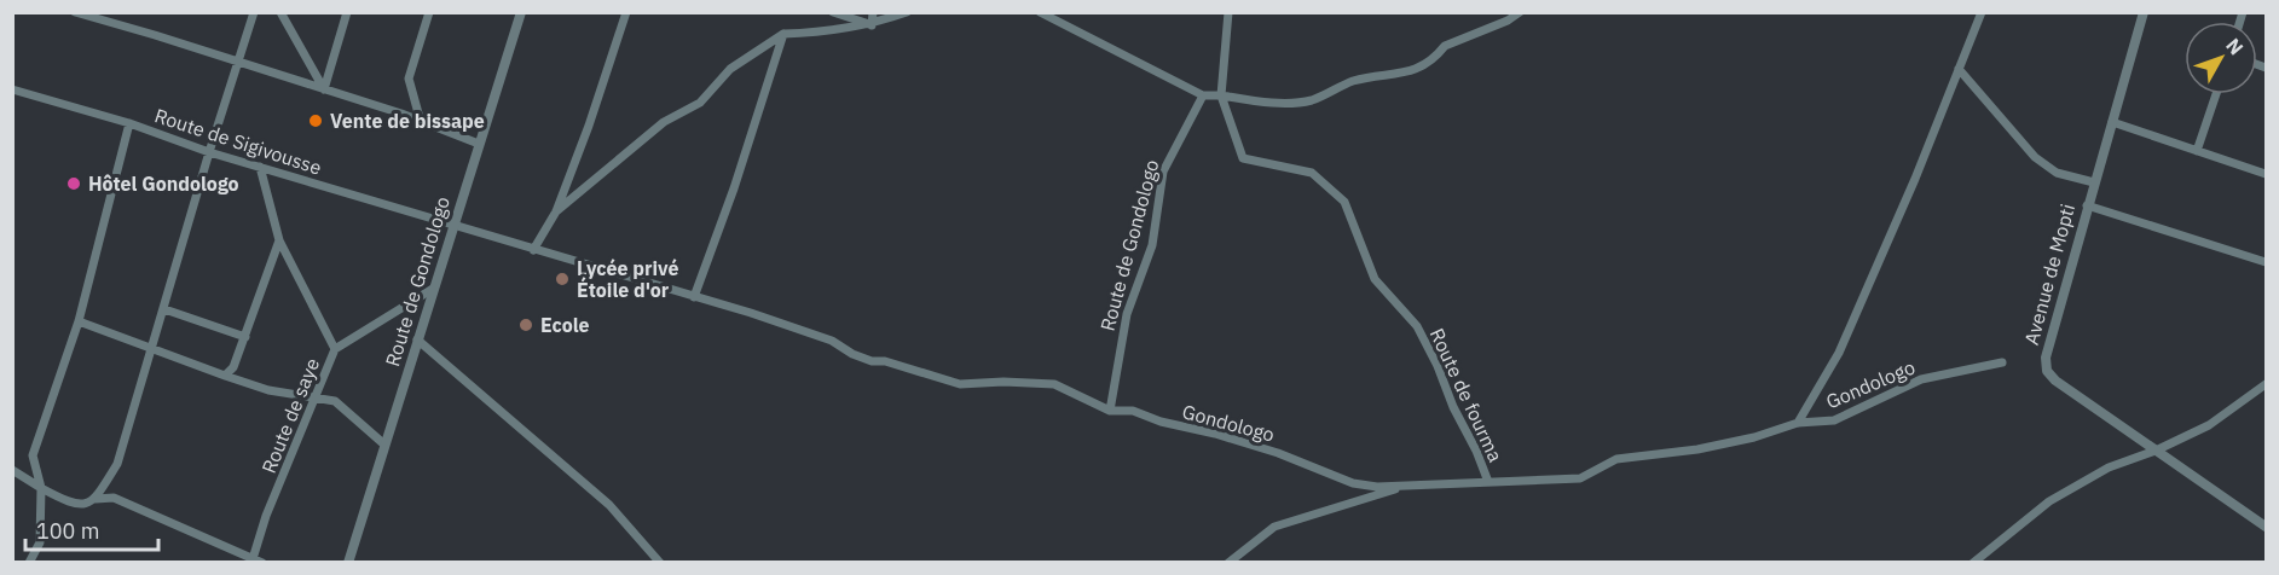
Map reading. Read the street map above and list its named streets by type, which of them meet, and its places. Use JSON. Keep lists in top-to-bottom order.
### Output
{
  "streets": {
    "street": [
      "Route de Sigivousse",
      "Route de Gondologo",
      "Avenue de Mopti",
      "Gondologo",
      "Route de fourma",
      "Route de saye"
    ]
  },
  "crossings": [
    ["Route de Sigivousse", "Route de Gondologo"],
    ["Route de Sigivousse", "Gondologo"],
    ["Route de Gondologo", "Gondologo"],
    ["Route de Gondologo", "Route de saye"],
    ["Gondologo", "Route de fourma"]
  ],
  "places": [
    "Vente de bissape",
    "Hôtel Gondologo",
    "Lycée privé Étoile d'or",
    "Ecole"
  ],
  "scale_bar": "100 m",
  "north": "top right"
}
